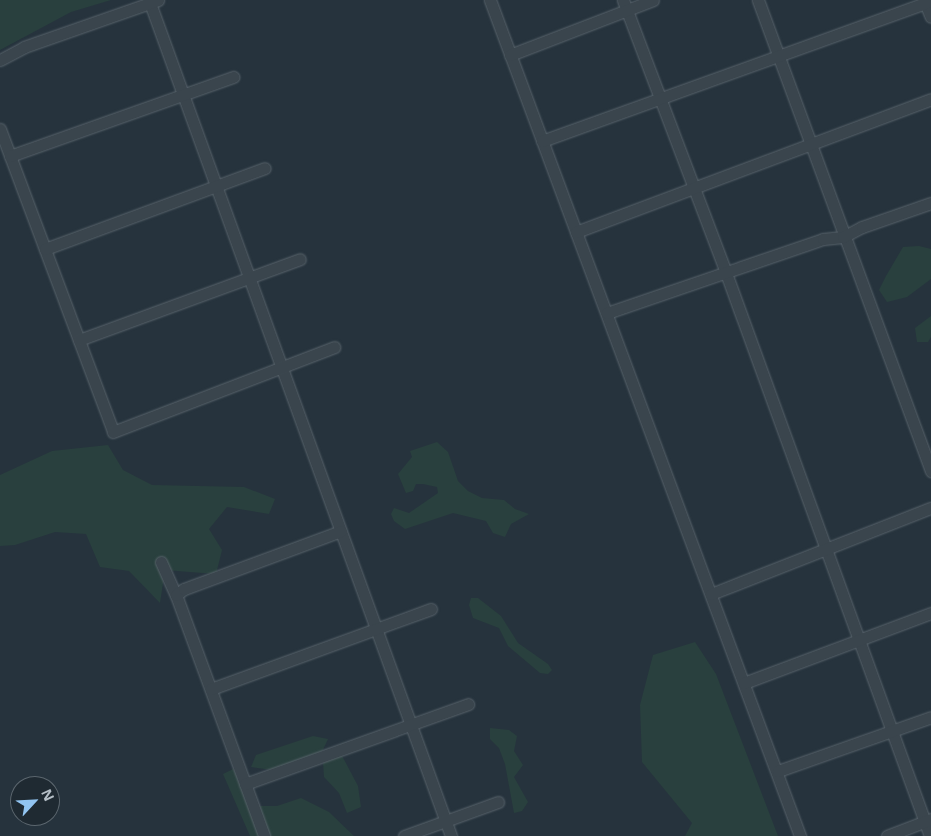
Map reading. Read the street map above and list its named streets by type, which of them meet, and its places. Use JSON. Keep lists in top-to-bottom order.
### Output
{
  "north": "top right"
}
